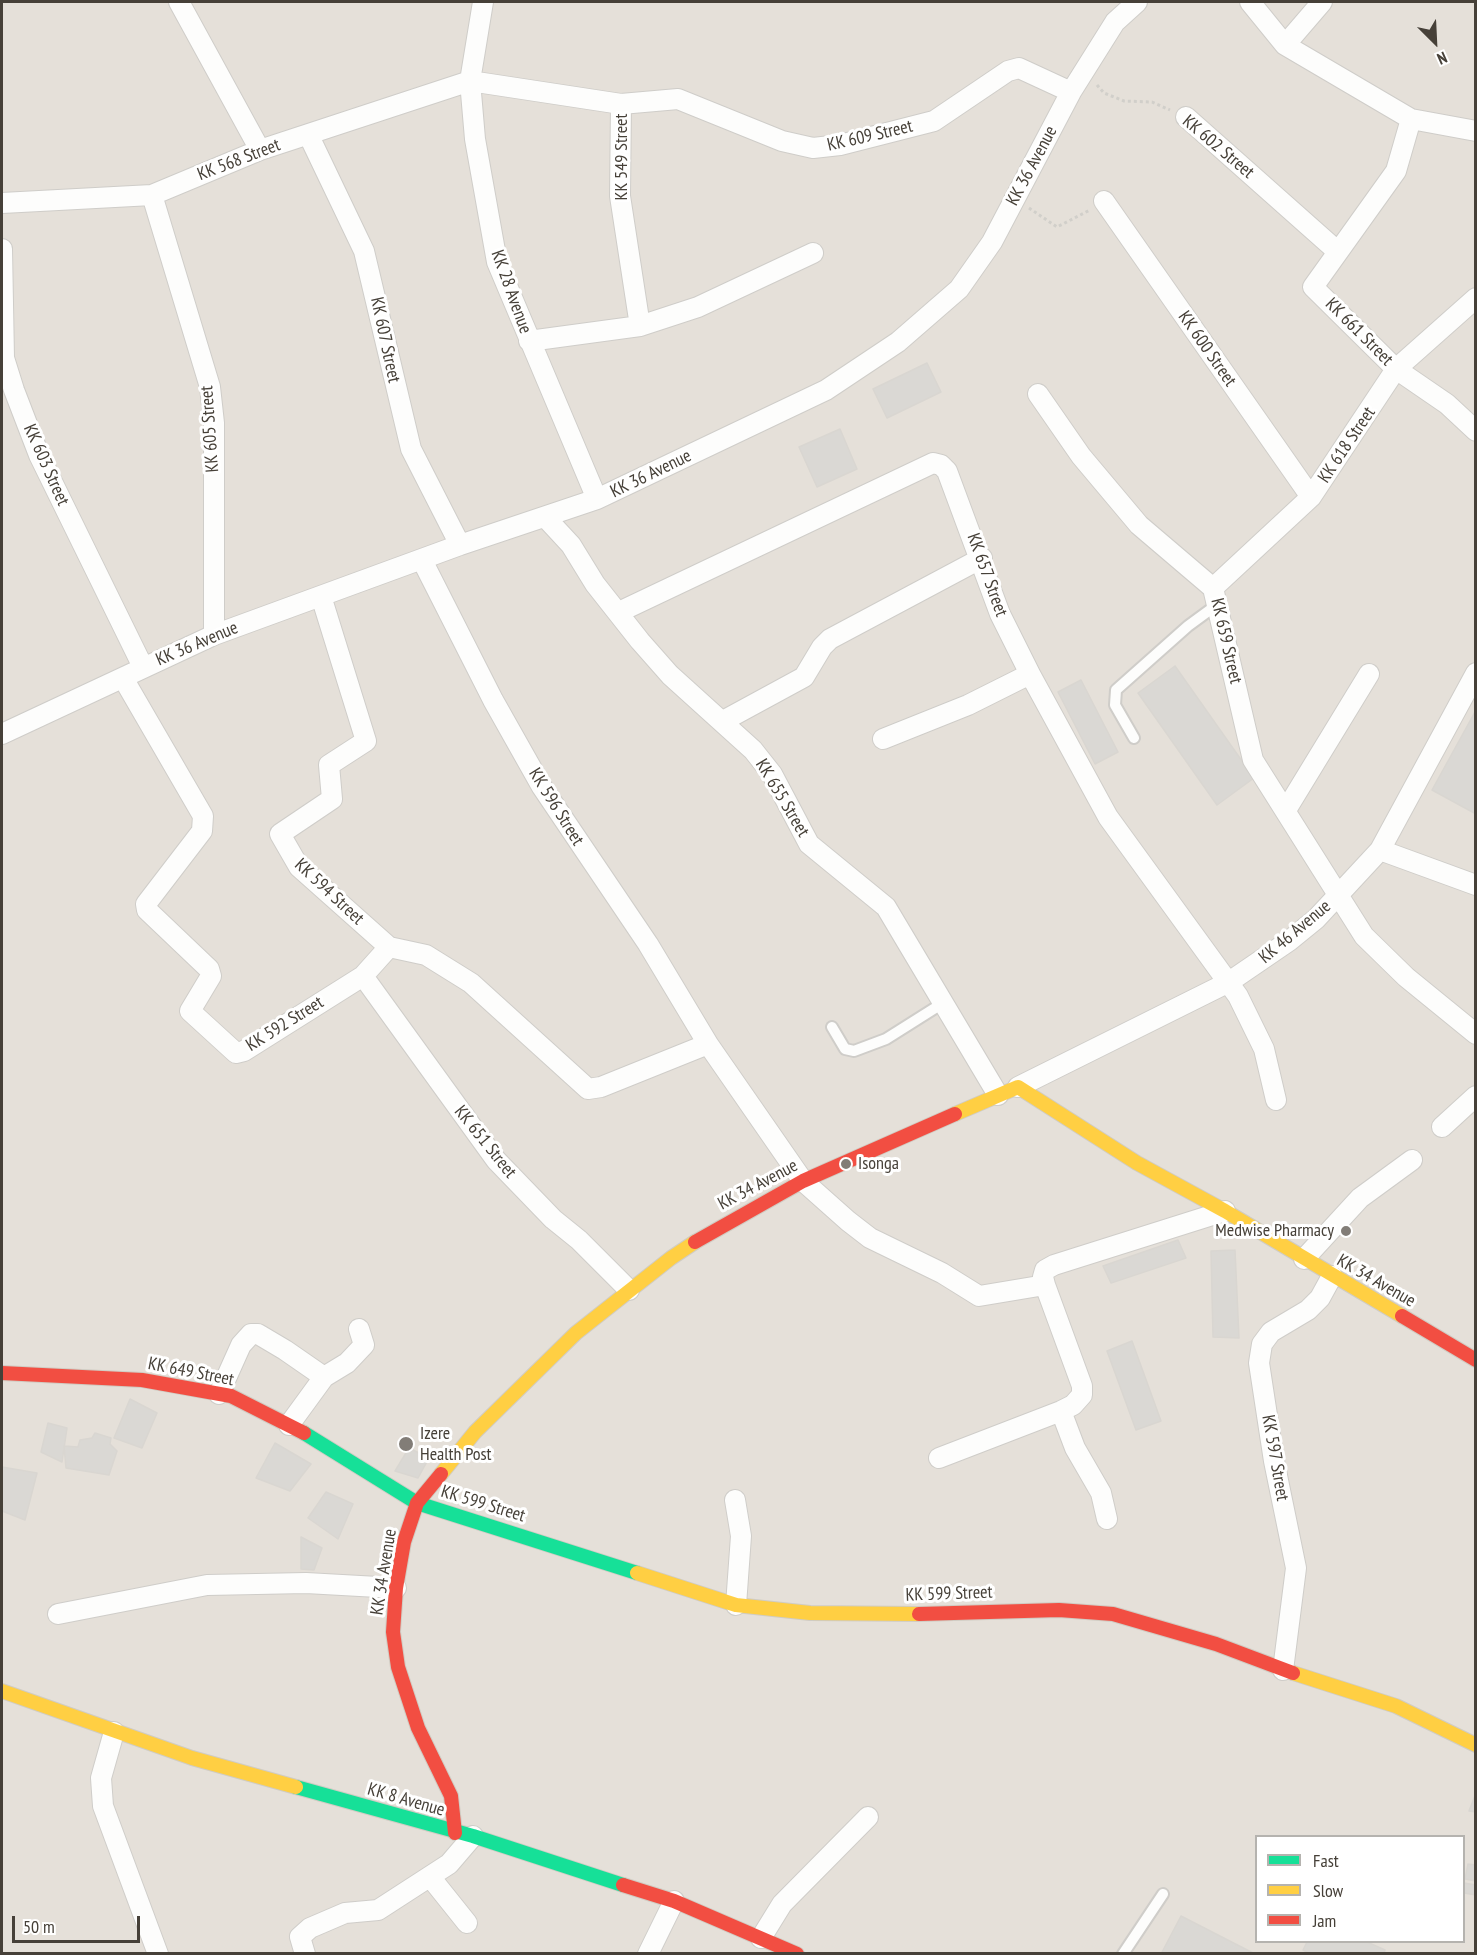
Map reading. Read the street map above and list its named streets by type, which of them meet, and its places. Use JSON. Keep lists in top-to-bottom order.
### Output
{
  "streets": {
    "main road": [
      "KK 34 Avenue",
      "KK 649 Street",
      "KK 599 Street",
      "KK 8 Avenue"
    ],
    "street": [
      "KK 609 Street",
      "KK 602 Street",
      "KK 549 Street",
      "KK 568 Street",
      "KK 36 Avenue",
      "KK 28 Avenue",
      "KK 661 Street",
      "KK 607 Street",
      "KK 600 Street",
      "KK 605 Street",
      "KK 618 Street",
      "KK 603 Street",
      "KK 657 Street",
      "KK 659 Street",
      "KK 655 Street",
      "KK 596 Street",
      "KK 594 Street",
      "KK 46 Avenue",
      "KK 592 Street",
      "KK 651 Street",
      "KK 597 Street"
    ]
  },
  "crossings": [
    ["KK 609 Street", "KK 549 Street"],
    ["KK 609 Street", "KK 36 Avenue"],
    ["KK 602 Street", "KK 36 Avenue"],
    ["KK 602 Street", "KK 661 Street"],
    ["KK 549 Street", "KK 568 Street"],
    ["KK 549 Street", "KK 28 Avenue"],
    ["KK 568 Street", "KK 28 Avenue"],
    ["KK 568 Street", "KK 607 Street"],
    ["KK 568 Street", "KK 605 Street"],
    ["KK 36 Avenue", "KK 28 Avenue"],
    ["KK 36 Avenue", "KK 607 Street"],
    ["KK 36 Avenue", "KK 605 Street"],
    ["KK 36 Avenue", "KK 603 Street"],
    ["KK 36 Avenue", "KK 655 Street"],
    ["KK 36 Avenue", "KK 596 Street"],
    ["KK 36 Avenue", "KK 594 Street"],
    ["KK 36 Avenue", "KK 592 Street"],
    ["KK 661 Street", "KK 618 Street"],
    ["KK 600 Street", "KK 618 Street"],
    ["KK 618 Street", "KK 659 Street"],
    ["KK 657 Street", "KK 655 Street"],
    ["KK 657 Street", "KK 46 Avenue"],
    ["KK 659 Street", "KK 46 Avenue"],
    ["KK 655 Street", "KK 34 Avenue"],
    ["KK 596 Street", "KK 594 Street"],
    ["KK 596 Street", "KK 34 Avenue"],
    ["KK 594 Street", "KK 592 Street"],
    ["KK 46 Avenue", "KK 34 Avenue"],
    ["KK 592 Street", "KK 651 Street"],
    ["KK 651 Street", "KK 34 Avenue"],
    ["KK 34 Avenue", "KK 649 Street"],
    ["KK 34 Avenue", "KK 597 Street"],
    ["KK 34 Avenue", "KK 599 Street"],
    ["KK 34 Avenue", "KK 8 Avenue"],
    ["KK 649 Street", "KK 599 Street"],
    ["KK 597 Street", "KK 599 Street"]
  ],
  "places": ["Isonga", "Medwise Pharmacy", "Izere Health Post"],
  "legend": ["Fast", "Slow", "Jam"],
  "scale_bar": "50 m",
  "north": "bottom right"
}
